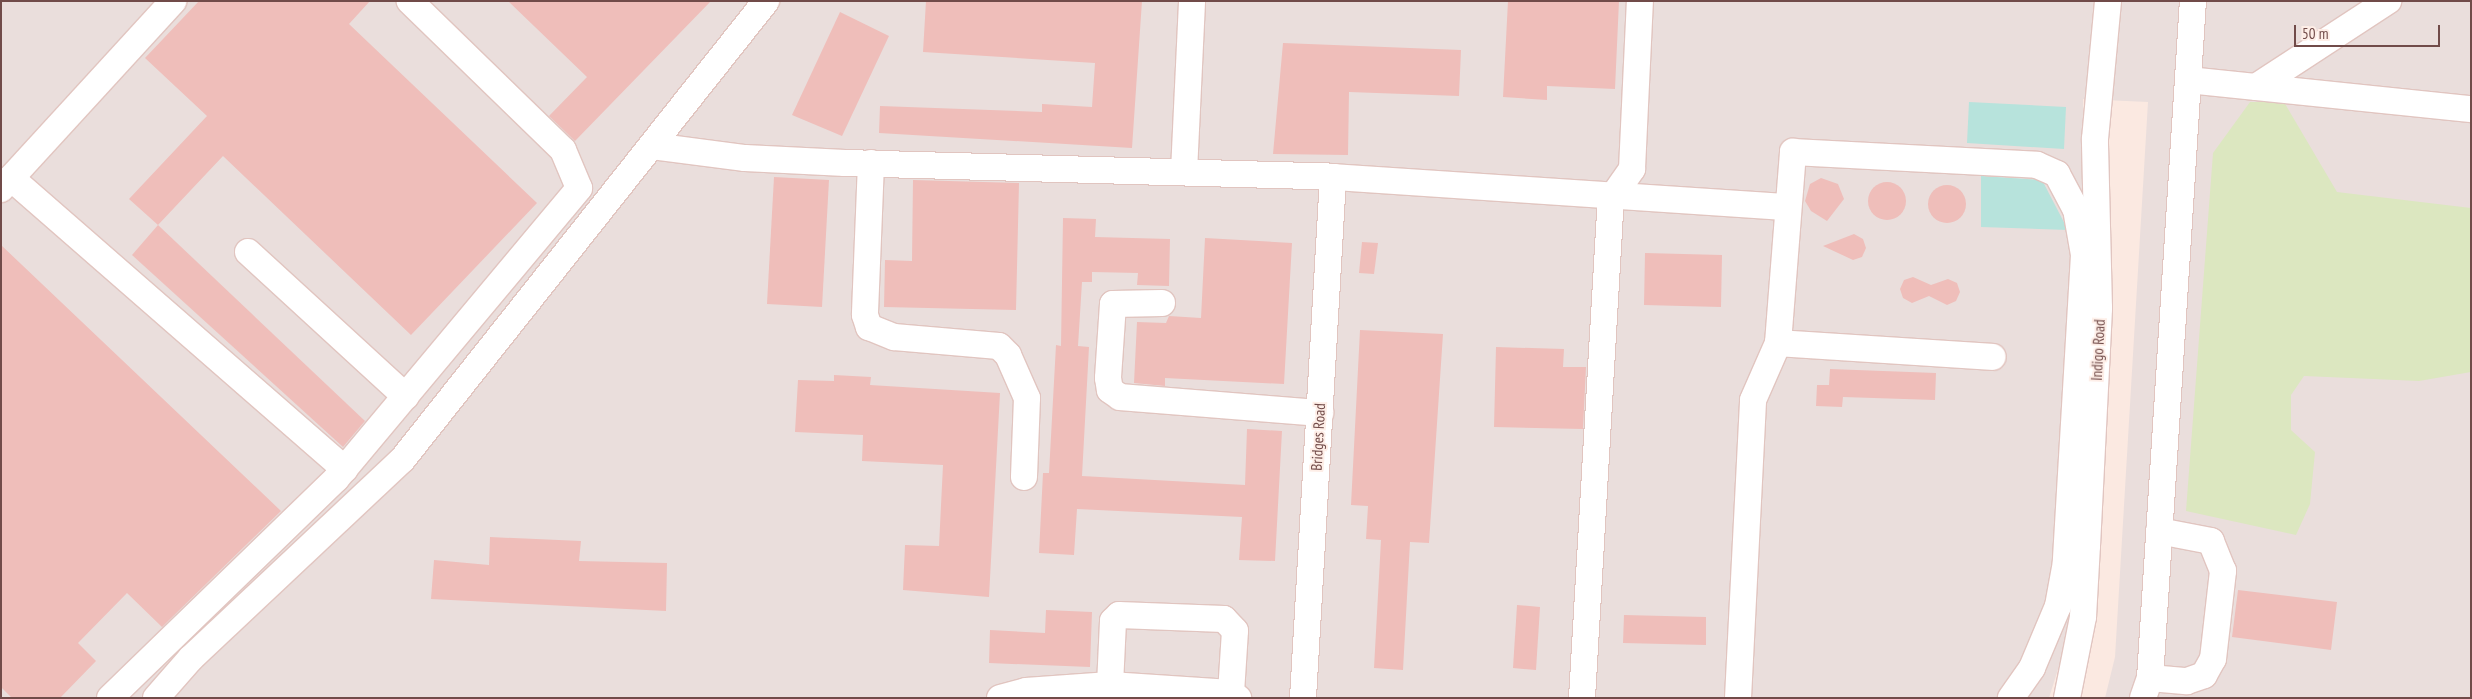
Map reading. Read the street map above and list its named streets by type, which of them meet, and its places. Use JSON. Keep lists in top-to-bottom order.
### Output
{
  "streets": {
    "street": ["Indigo Road", "Bridges Road"]
  },
  "scale_bar": "50 m"
}
